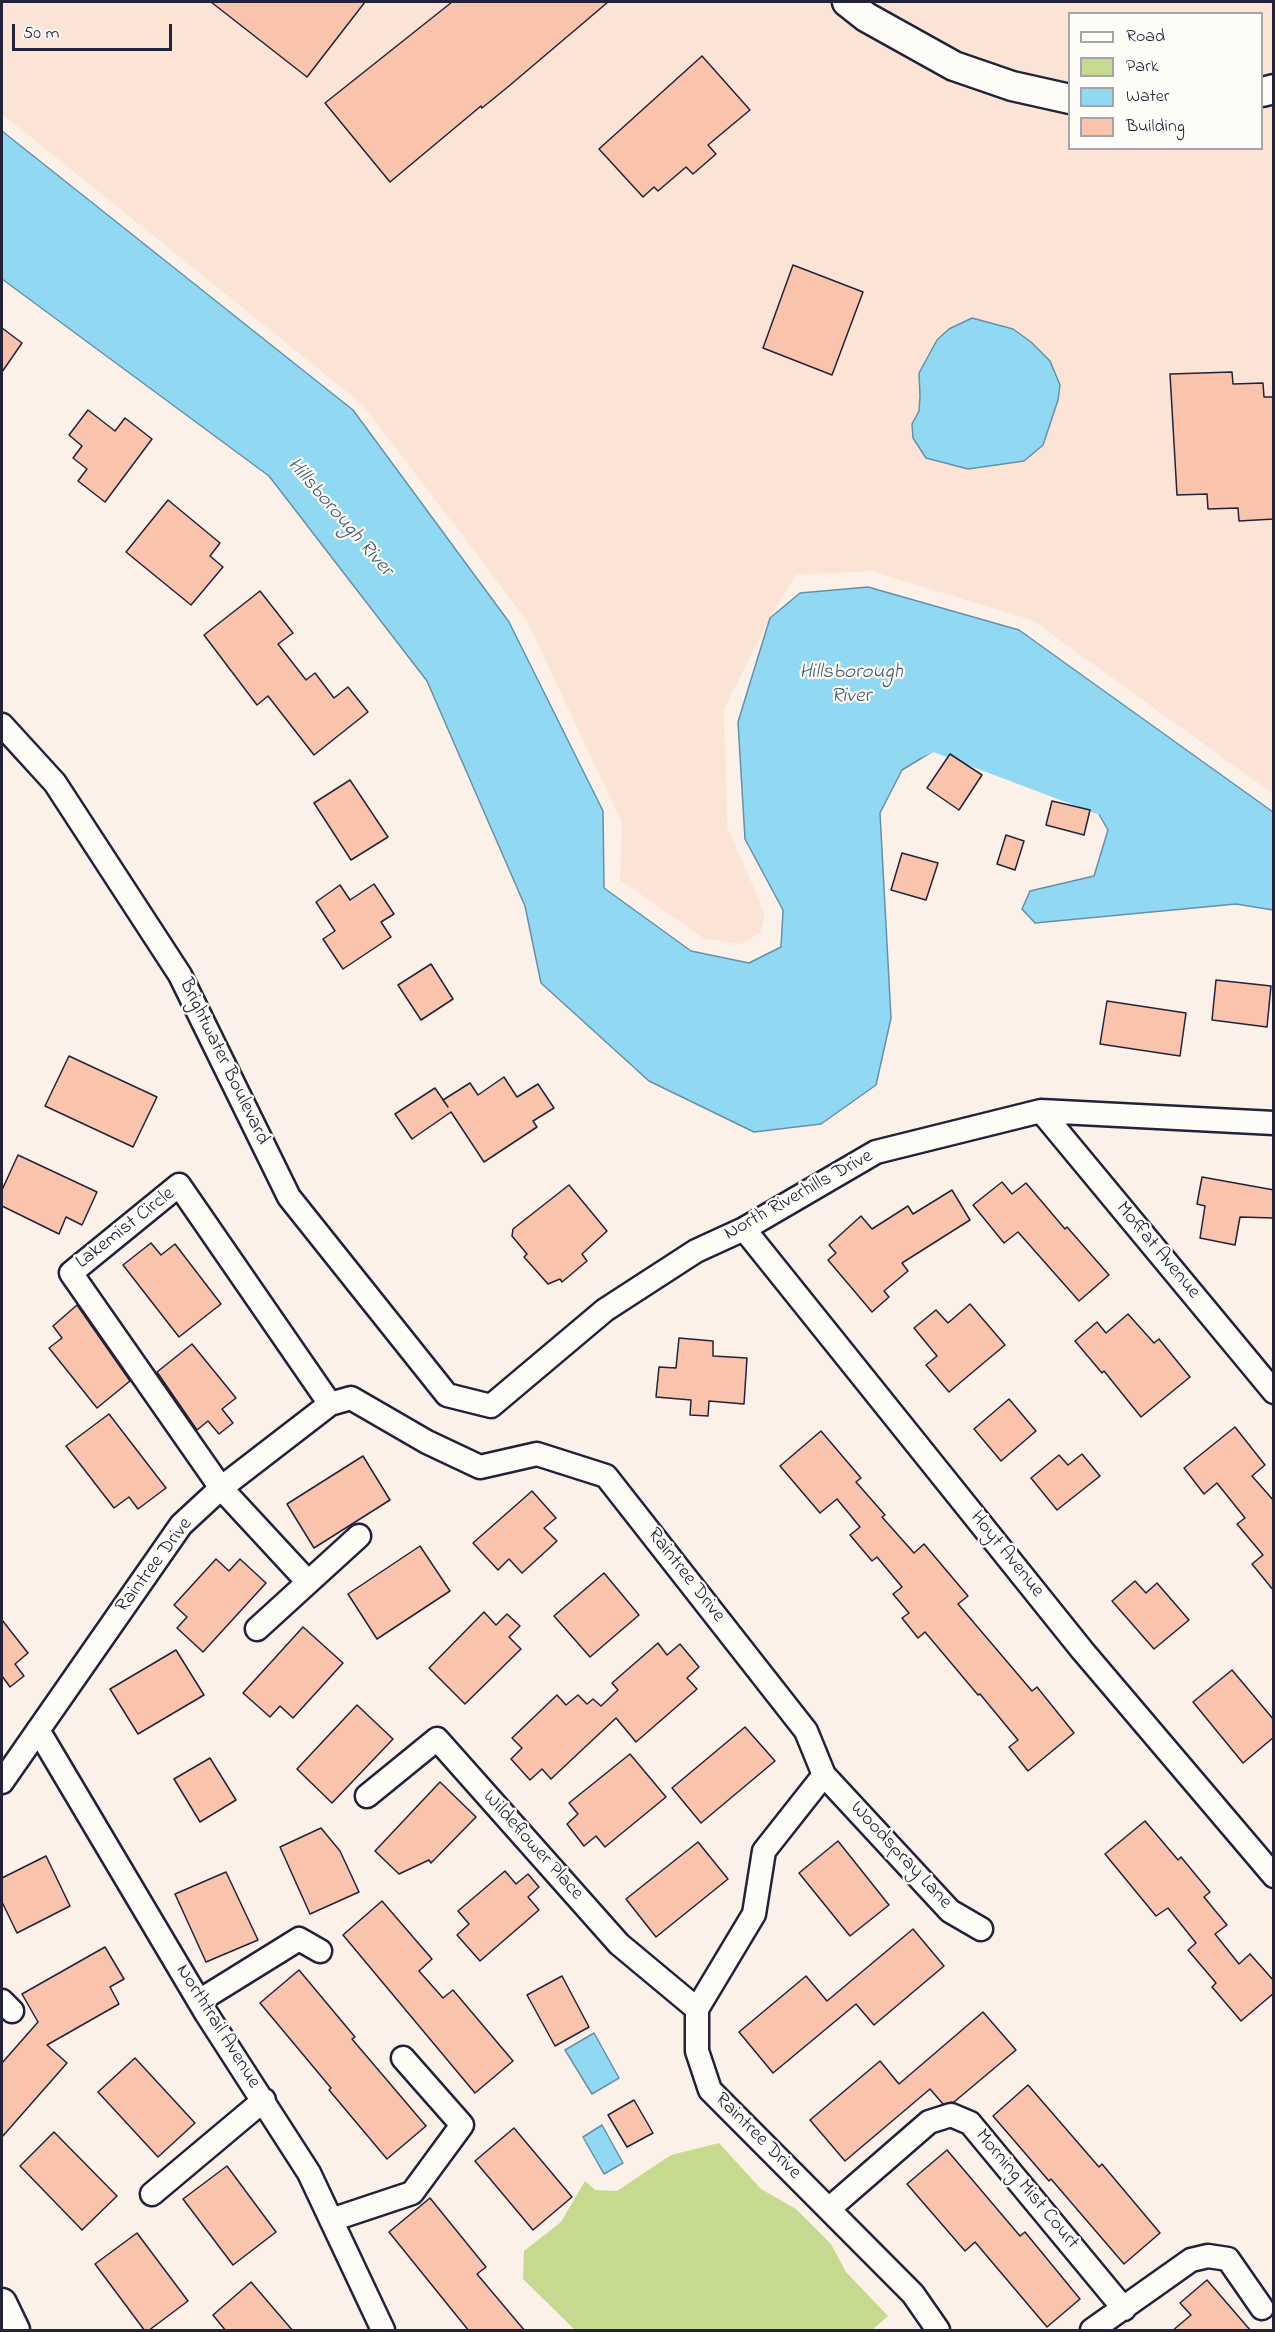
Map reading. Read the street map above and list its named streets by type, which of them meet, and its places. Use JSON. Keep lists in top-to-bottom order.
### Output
{
  "streets": {
    "street": [
      "Brightwater Boulevard",
      "North Riverhills Drive",
      "Lakemist Circle",
      "Moffat Avenue",
      "Hoyt Avenue",
      "Raintree Drive",
      "Wildeflower Place",
      "Woodspray Lane",
      "Northtrail Avenue",
      "Morning Mist Court"
    ]
  },
  "crossings": [
    ["Brightwater Boulevard", "North Riverhills Drive"],
    ["North Riverhills Drive", "Moffat Avenue"],
    ["North Riverhills Drive", "Hoyt Avenue"],
    ["Lakemist Circle", "Raintree Drive"],
    ["Raintree Drive", "Wildeflower Place"],
    ["Raintree Drive", "Woodspray Lane"],
    ["Raintree Drive", "Northtrail Avenue"],
    ["Raintree Drive", "Morning Mist Court"]
  ],
  "water": ["Hillsborough River"],
  "legend": [
    "Road",
    "Park",
    "Water",
    "Building"
  ],
  "scale_bar": "50 m"
}
